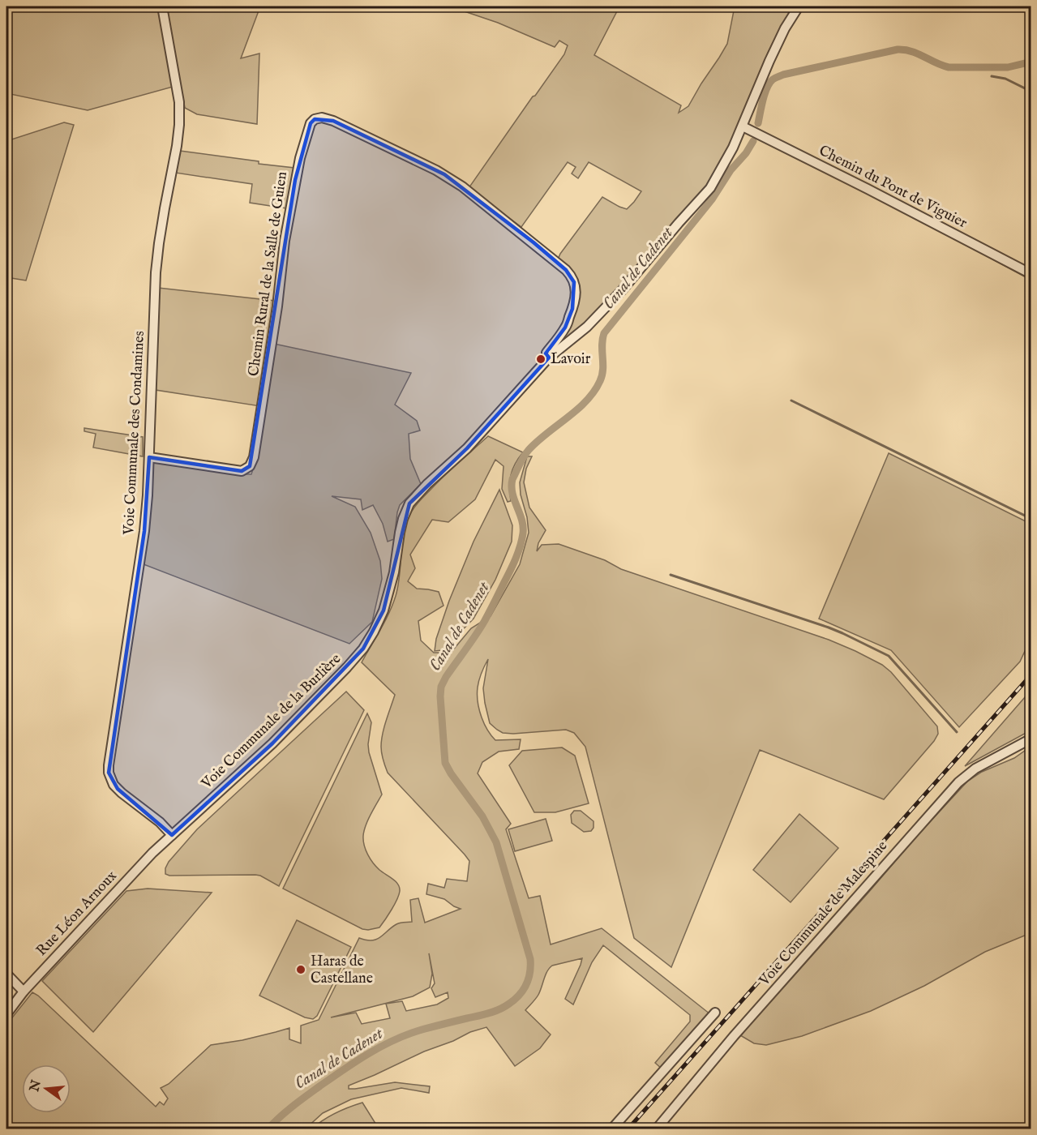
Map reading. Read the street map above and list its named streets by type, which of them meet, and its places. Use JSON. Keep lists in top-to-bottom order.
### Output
{
  "streets": {
    "street": [
      "Chemin du Pont de Viguier",
      "Chemin Rural de la Salle de Guien",
      "Voie Communale des Condamines",
      "Voie Communale de la Burlière",
      "Rue Léon Arnoux",
      "Voie Communale de Malespine"
    ]
  },
  "crossings": [
    ["Chemin du Pont de Viguier", "Voie Communale de la Burlière"],
    ["Chemin Rural de la Salle de Guien", "Voie Communale des Condamines"],
    ["Chemin Rural de la Salle de Guien", "Voie Communale de la Burlière"],
    ["Voie Communale des Condamines", "Voie Communale de la Burlière"],
    ["Voie Communale des Condamines", "Rue Léon Arnoux"],
    ["Voie Communale de la Burlière", "Rue Léon Arnoux"]
  ],
  "water": ["Canal de Cadenet"],
  "places": ["Lavoir", "Haras de Castellane"],
  "north": "left"
}
